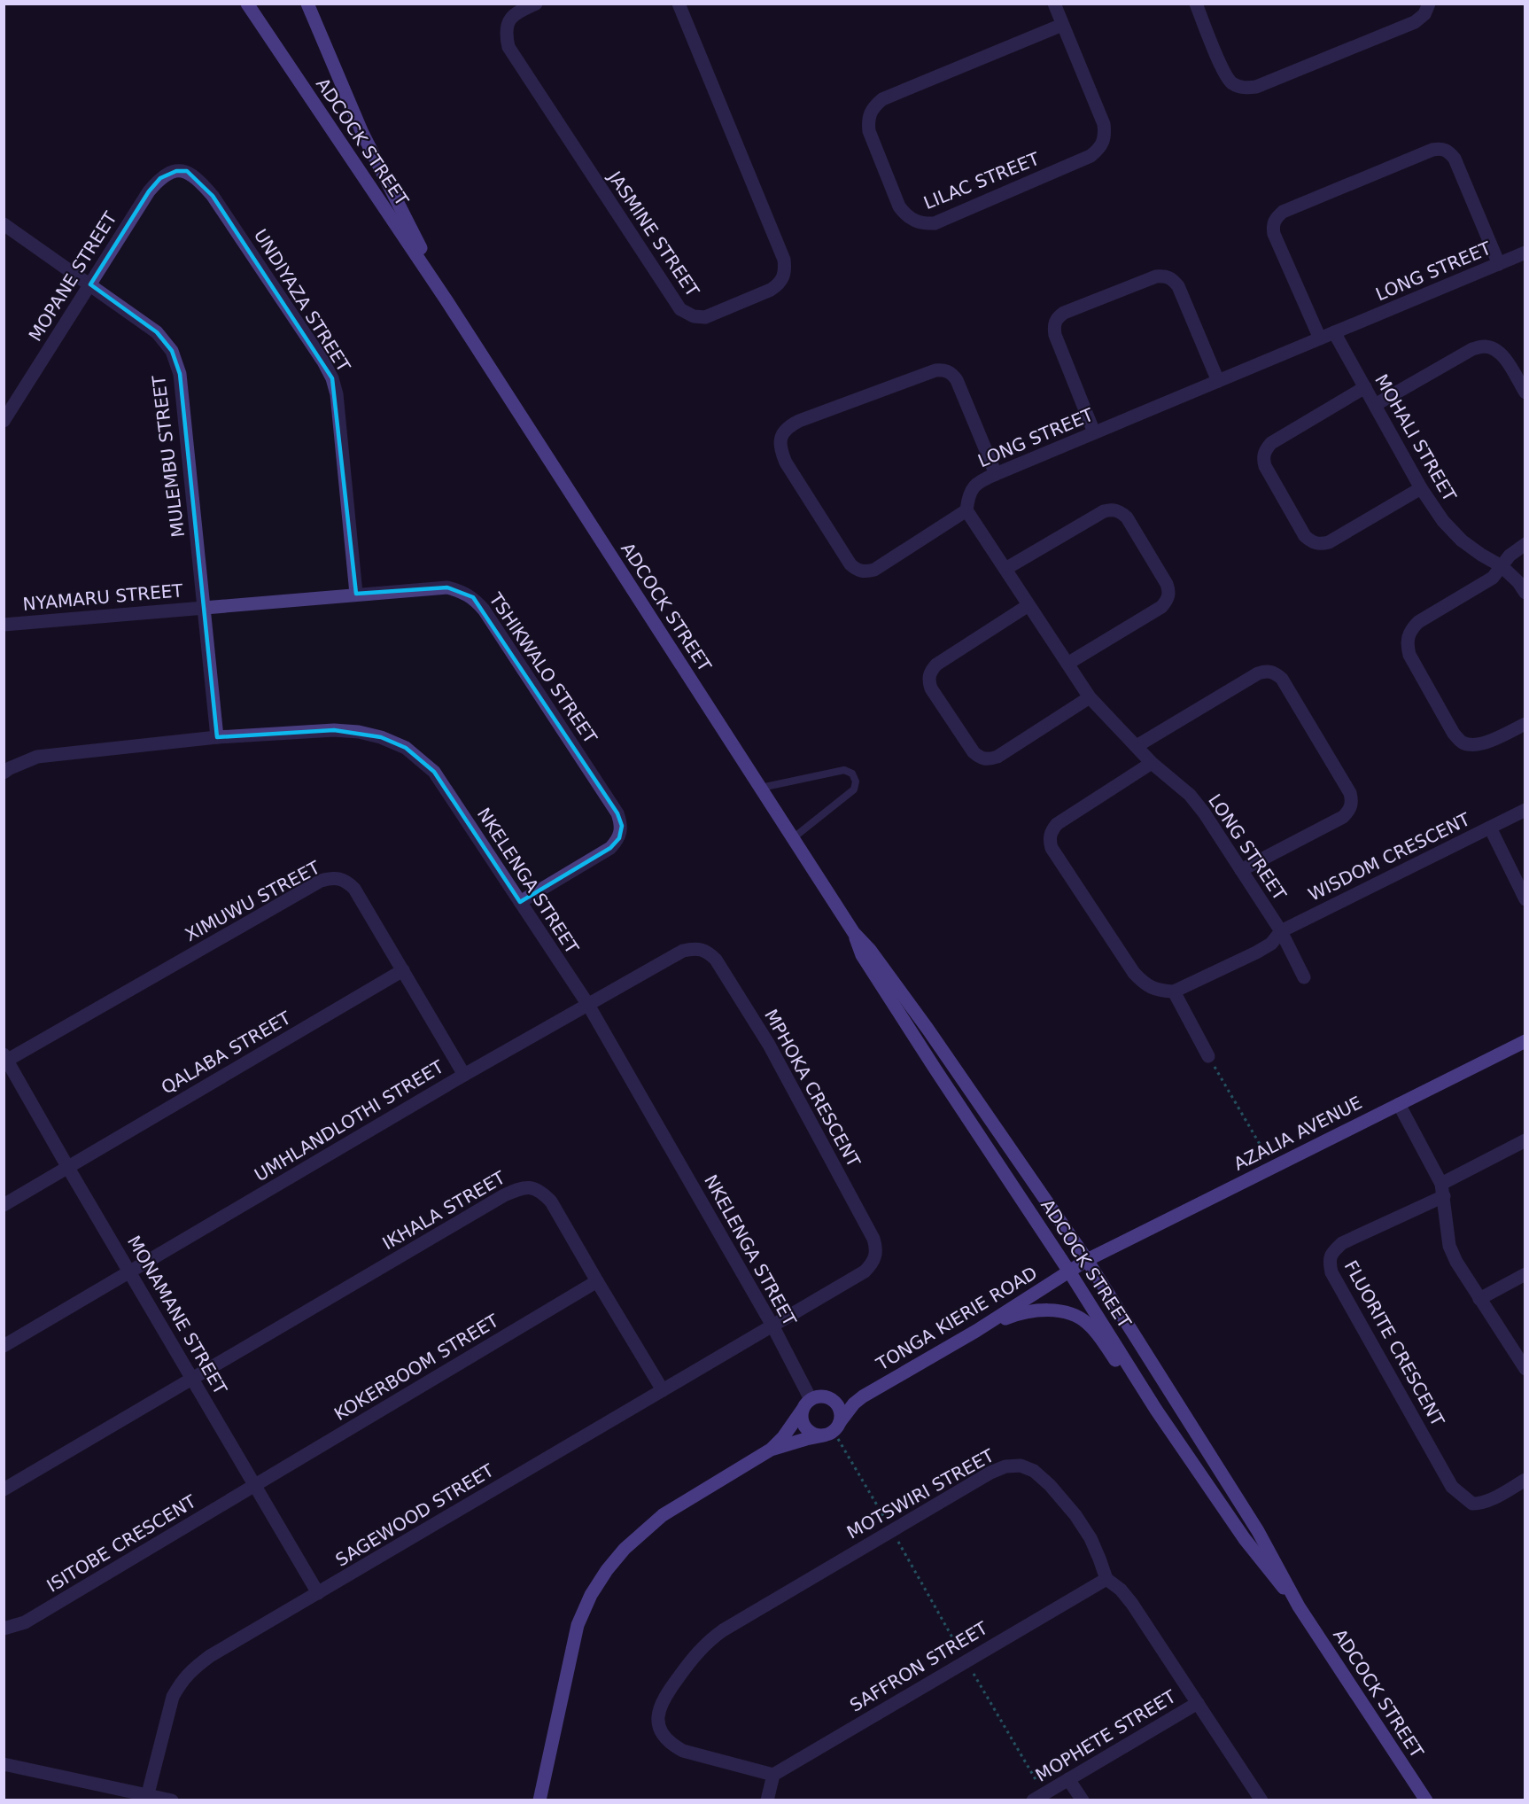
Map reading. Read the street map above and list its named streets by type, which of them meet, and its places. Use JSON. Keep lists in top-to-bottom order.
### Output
{
  "streets": {
    "main road": ["ADCOCK STREET", "AZALIA AVENUE", "TONGA KIERIE ROAD"],
    "street": [
      "LILAC STREET",
      "JASMINE STREET",
      "LONG STREET",
      "MOPANE STREET",
      "UNDIYAZA STREET",
      "MOHALI STREET",
      "MULEMBU STREET",
      "NYAMARU STREET",
      "TSHIKWALO STREET",
      "WISDOM CRESCENT",
      "NKELENGA STREET",
      "XIMUWU STREET",
      "QALABA STREET",
      "MPHOKA CRESCENT",
      "UMHLANDLOTHI STREET",
      "IKHALA STREET",
      "MONAMANE STREET",
      "FLUORITE CRESCENT",
      "KOKERBOOM STREET",
      "MOTSWIRI STREET",
      "SAGEWOOD STREET",
      "ISITOBE CRESCENT",
      "SAFFRON STREET",
      "MOPHETE STREET"
    ]
  },
  "crossings": [
    ["ADCOCK STREET", "AZALIA AVENUE"],
    ["ADCOCK STREET", "TONGA KIERIE ROAD"],
    ["LONG STREET", "MOHALI STREET"],
    ["LONG STREET", "WISDOM CRESCENT"],
    ["MOPANE STREET", "UNDIYAZA STREET"],
    ["MOPANE STREET", "MULEMBU STREET"],
    ["UNDIYAZA STREET", "TSHIKWALO STREET"],
    ["MULEMBU STREET", "NYAMARU STREET"],
    ["MULEMBU STREET", "TSHIKWALO STREET"],
    ["MULEMBU STREET", "NKELENGA STREET"],
    ["NYAMARU STREET", "TSHIKWALO STREET"],
    ["TSHIKWALO STREET", "NKELENGA STREET"],
    ["NKELENGA STREET", "MPHOKA CRESCENT"],
    ["NKELENGA STREET", "UMHLANDLOTHI STREET"],
    ["NKELENGA STREET", "TONGA KIERIE ROAD"],
    ["NKELENGA STREET", "SAGEWOOD STREET"],
    ["XIMUWU STREET", "QALABA STREET"],
    ["XIMUWU STREET", "UMHLANDLOTHI STREET"],
    ["XIMUWU STREET", "MONAMANE STREET"],
    ["QALABA STREET", "MONAMANE STREET"],
    ["MPHOKA CRESCENT", "UMHLANDLOTHI STREET"],
    ["MPHOKA CRESCENT", "SAGEWOOD STREET"],
    ["UMHLANDLOTHI STREET", "MONAMANE STREET"],
    ["AZALIA AVENUE", "TONGA KIERIE ROAD"],
    ["IKHALA STREET", "MONAMANE STREET"],
    ["IKHALA STREET", "KOKERBOOM STREET"],
    ["IKHALA STREET", "SAGEWOOD STREET"],
    ["MONAMANE STREET", "KOKERBOOM STREET"],
    ["MONAMANE STREET", "SAGEWOOD STREET"],
    ["MONAMANE STREET", "ISITOBE CRESCENT"],
    ["KOKERBOOM STREET", "ISITOBE CRESCENT"],
    ["MOTSWIRI STREET", "SAFFRON STREET"],
    ["MOTSWIRI STREET", "MOPHETE STREET"]
  ]
}
